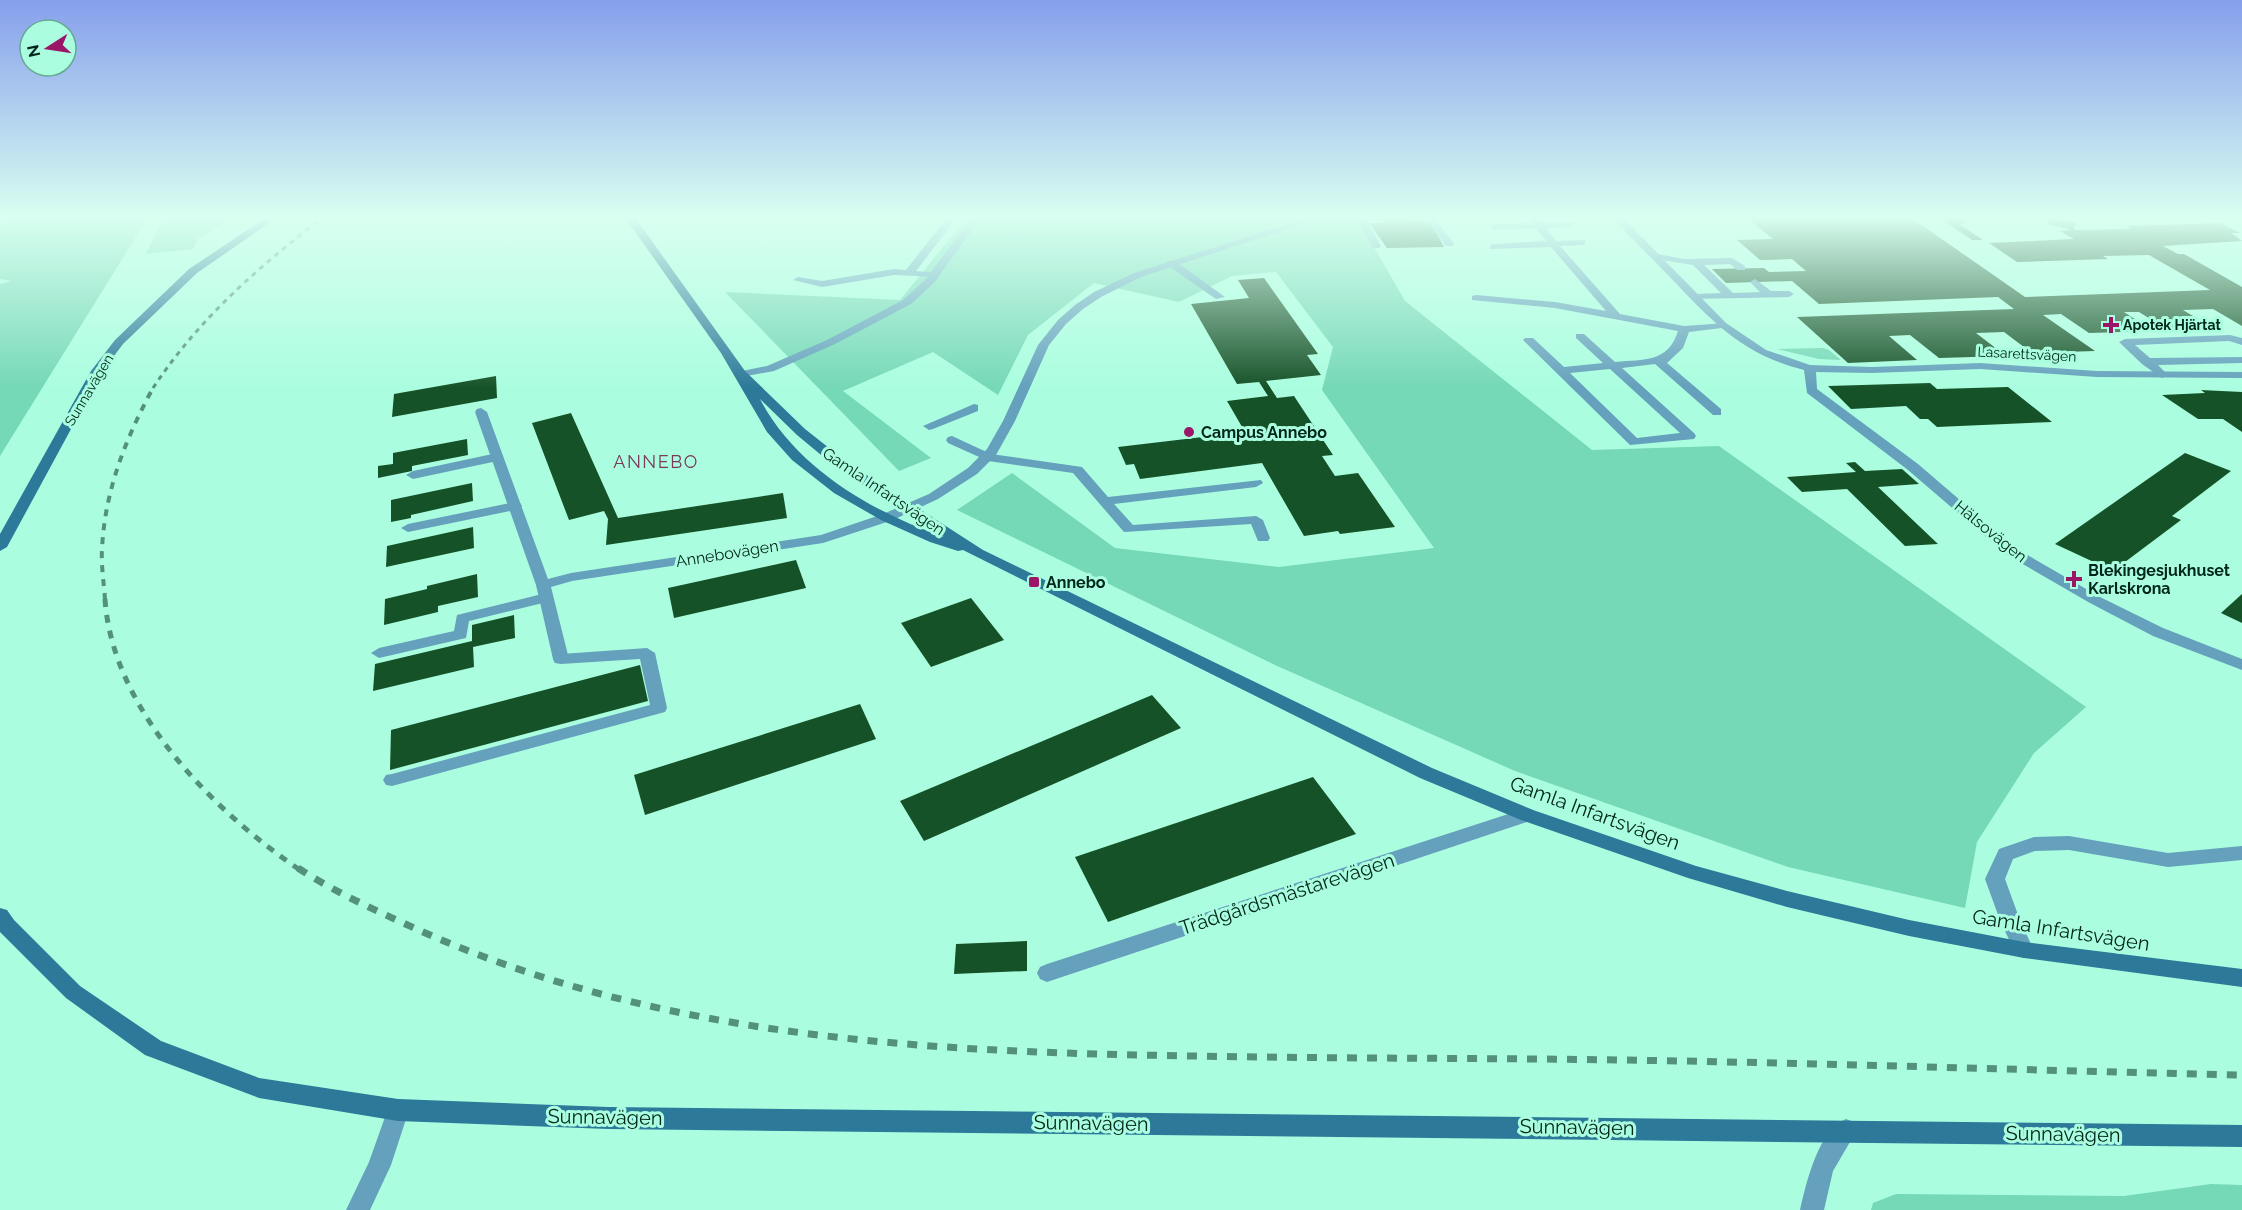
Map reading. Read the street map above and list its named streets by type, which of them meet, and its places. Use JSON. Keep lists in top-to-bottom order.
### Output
{
  "streets": {
    "street": [
      "Lasarettsvägen",
      "Sunnavägen",
      "Gamla Infartsvägen",
      "Hälsovägen",
      "Annebovägen",
      "Trädgårdsmästarevägen"
    ]
  },
  "crossings": [
    ["Lasarettsvägen", "Hälsovägen"],
    ["Gamla Infartsvägen", "Annebovägen"],
    ["Gamla Infartsvägen", "Trädgårdsmästarevägen"]
  ],
  "districts": ["ANNEBO"],
  "places": {
    "health": ["Apotek Hjärtat", "Blekingesjukhuset Karlskrona"],
    "other": ["Campus Annebo"],
    "transit": ["Annebo"]
  },
  "north": "left"
}
